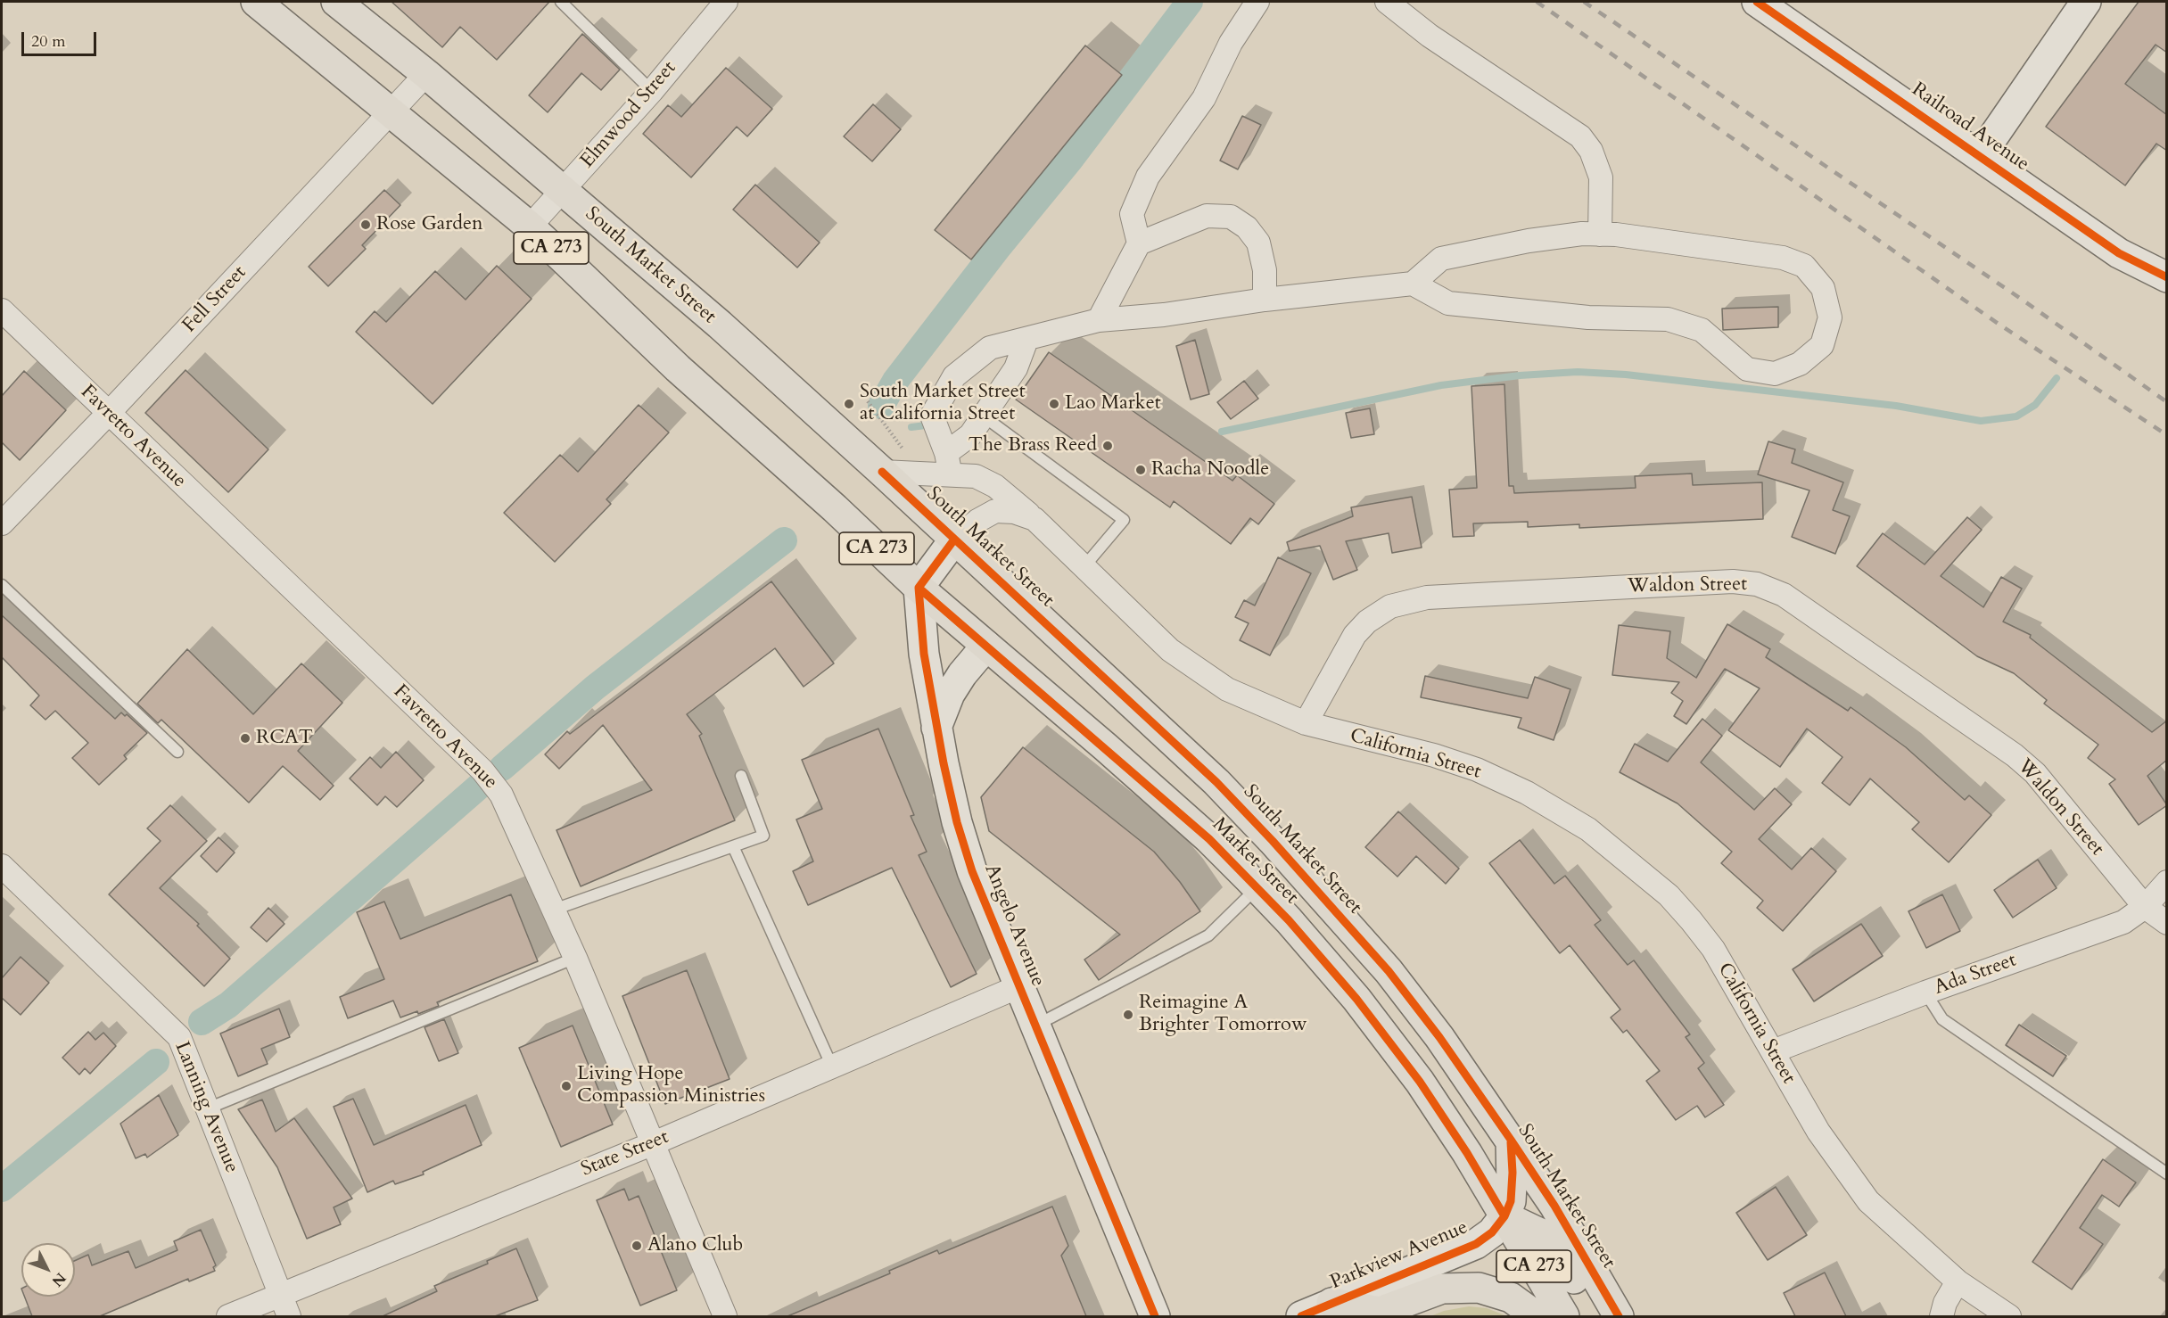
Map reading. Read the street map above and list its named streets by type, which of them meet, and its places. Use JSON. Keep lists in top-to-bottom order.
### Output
{
  "streets": {
    "main road": ["CA 273", "South Market Street", "Market Street"],
    "street": [
      "Elmwood Street",
      "Railroad Avenue",
      "Fell Street",
      "Favretto Avenue",
      "Waldon Street",
      "California Street",
      "Angelo Avenue",
      "Ada Street",
      "Lanning Avenue",
      "State Street",
      "Parkview Avenue"
    ]
  },
  "crossings": [
    ["Elmwood Street", "CA 273"],
    ["Elmwood Street", "South Market Street"],
    ["CA 273", "Fell Street"],
    ["CA 273", "Market Street"],
    ["CA 273", "Angelo Avenue"],
    ["CA 273", "Parkview Avenue"],
    ["South Market Street", "Fell Street"],
    ["South Market Street", "California Street"],
    ["Fell Street", "Favretto Avenue"],
    ["Favretto Avenue", "State Street"],
    ["Waldon Street", "California Street"],
    ["Waldon Street", "Ada Street"],
    ["California Street", "Ada Street"],
    ["Market Street", "Angelo Avenue"],
    ["Market Street", "Parkview Avenue"],
    ["Angelo Avenue", "State Street"],
    ["Lanning Avenue", "State Street"]
  ],
  "places": [
    "Rose Garden",
    "South Market Street at California Street",
    "Lao Market",
    "The Brass Reed",
    "Racha Noodle",
    "RCAT",
    "Reimagine A Brighter Tomorrow",
    "Living Hope Compassion Ministries",
    "Alano Club"
  ],
  "scale_bar": "20 m",
  "north": "bottom right"
}
